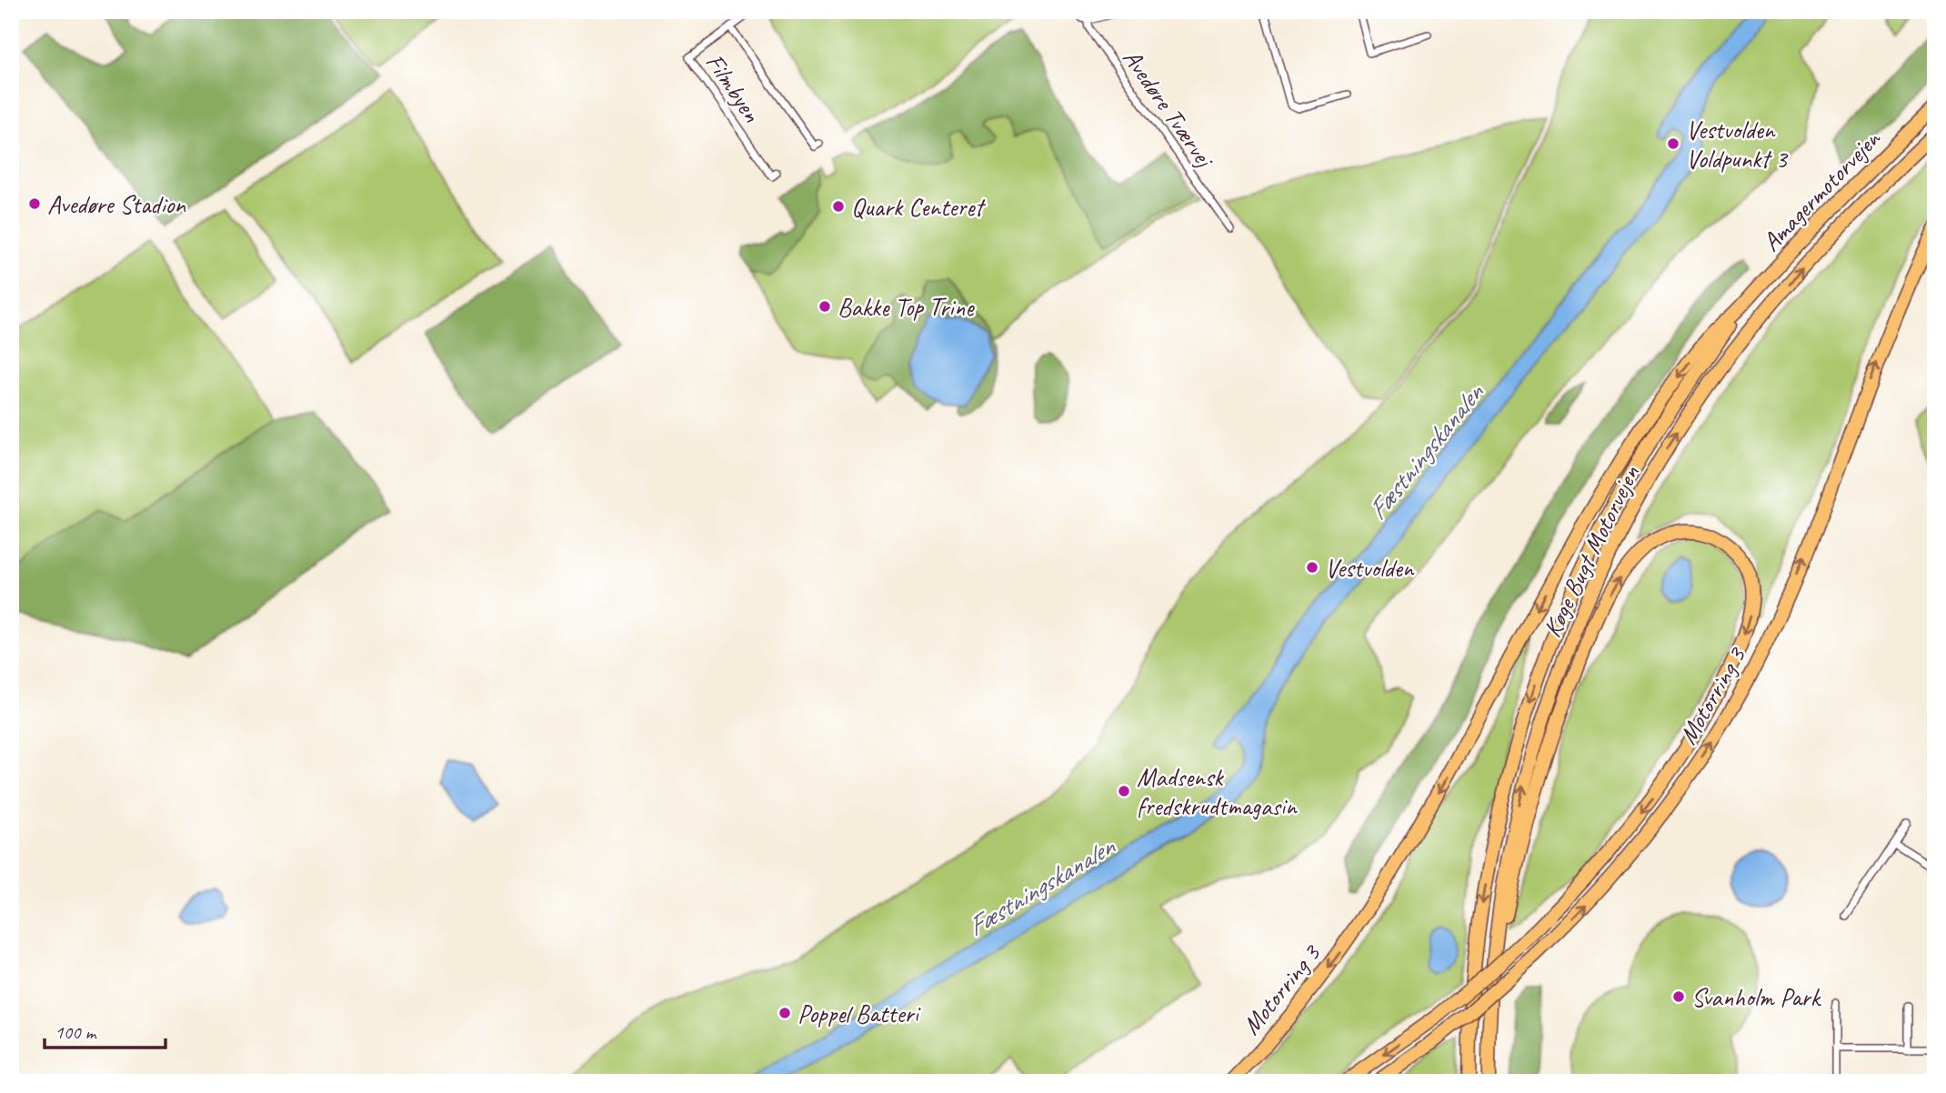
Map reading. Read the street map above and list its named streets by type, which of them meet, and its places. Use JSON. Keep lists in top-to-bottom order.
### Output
{
  "streets": {
    "highway": ["Amagermotorvejen", "Køge Bugt Motorvejen", "Motorring 3"],
    "street": ["Filmbyen", "Avedøre Tværvej"]
  },
  "crossings": [
    ["Amagermotorvejen", "Køge Bugt Motorvejen"],
    ["Amagermotorvejen", "Motorring 3"],
    ["Køge Bugt Motorvejen", "Motorring 3"]
  ],
  "water": ["Fæstningskanalen"],
  "places": [
    "Vestvolden Voldpunkt 3",
    "Avedøre Stadion",
    "Quark Centeret",
    "Bakke Top Trine",
    "Vestvolden",
    "Madsensk fredskrudtmagasin",
    "Svanholm Park",
    "Poppel Batteri"
  ],
  "scale_bar": "100 m"
}
